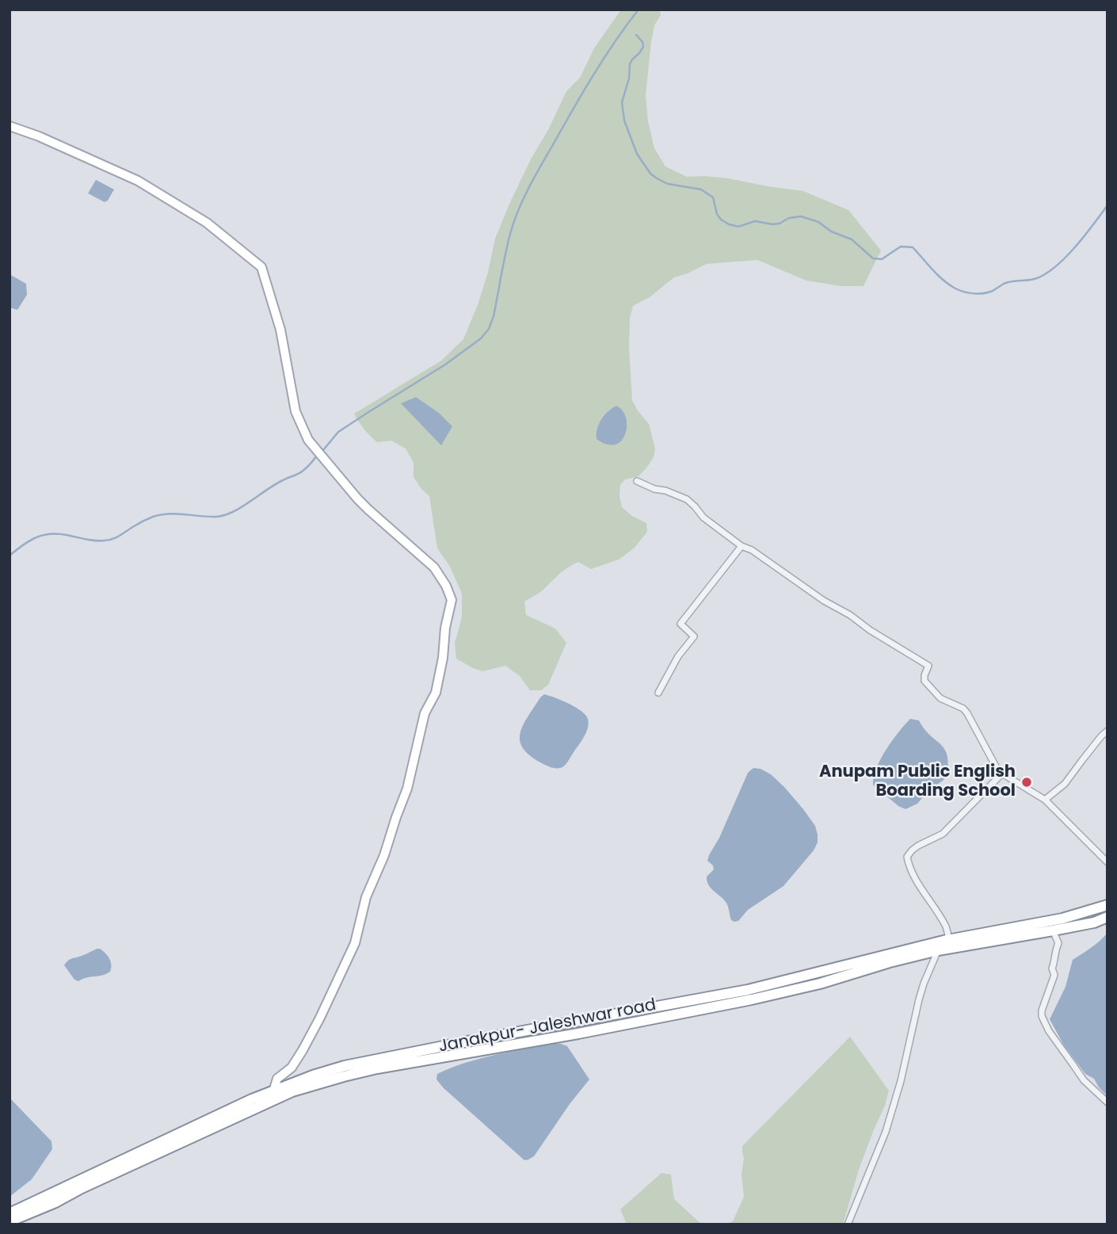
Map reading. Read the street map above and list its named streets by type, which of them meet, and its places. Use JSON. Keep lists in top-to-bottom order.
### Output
{
  "streets": {
    "highway": ["Janakpur- Jaleshwar road"]
  },
  "places": ["Anupam Public English Boarding School"]
}
